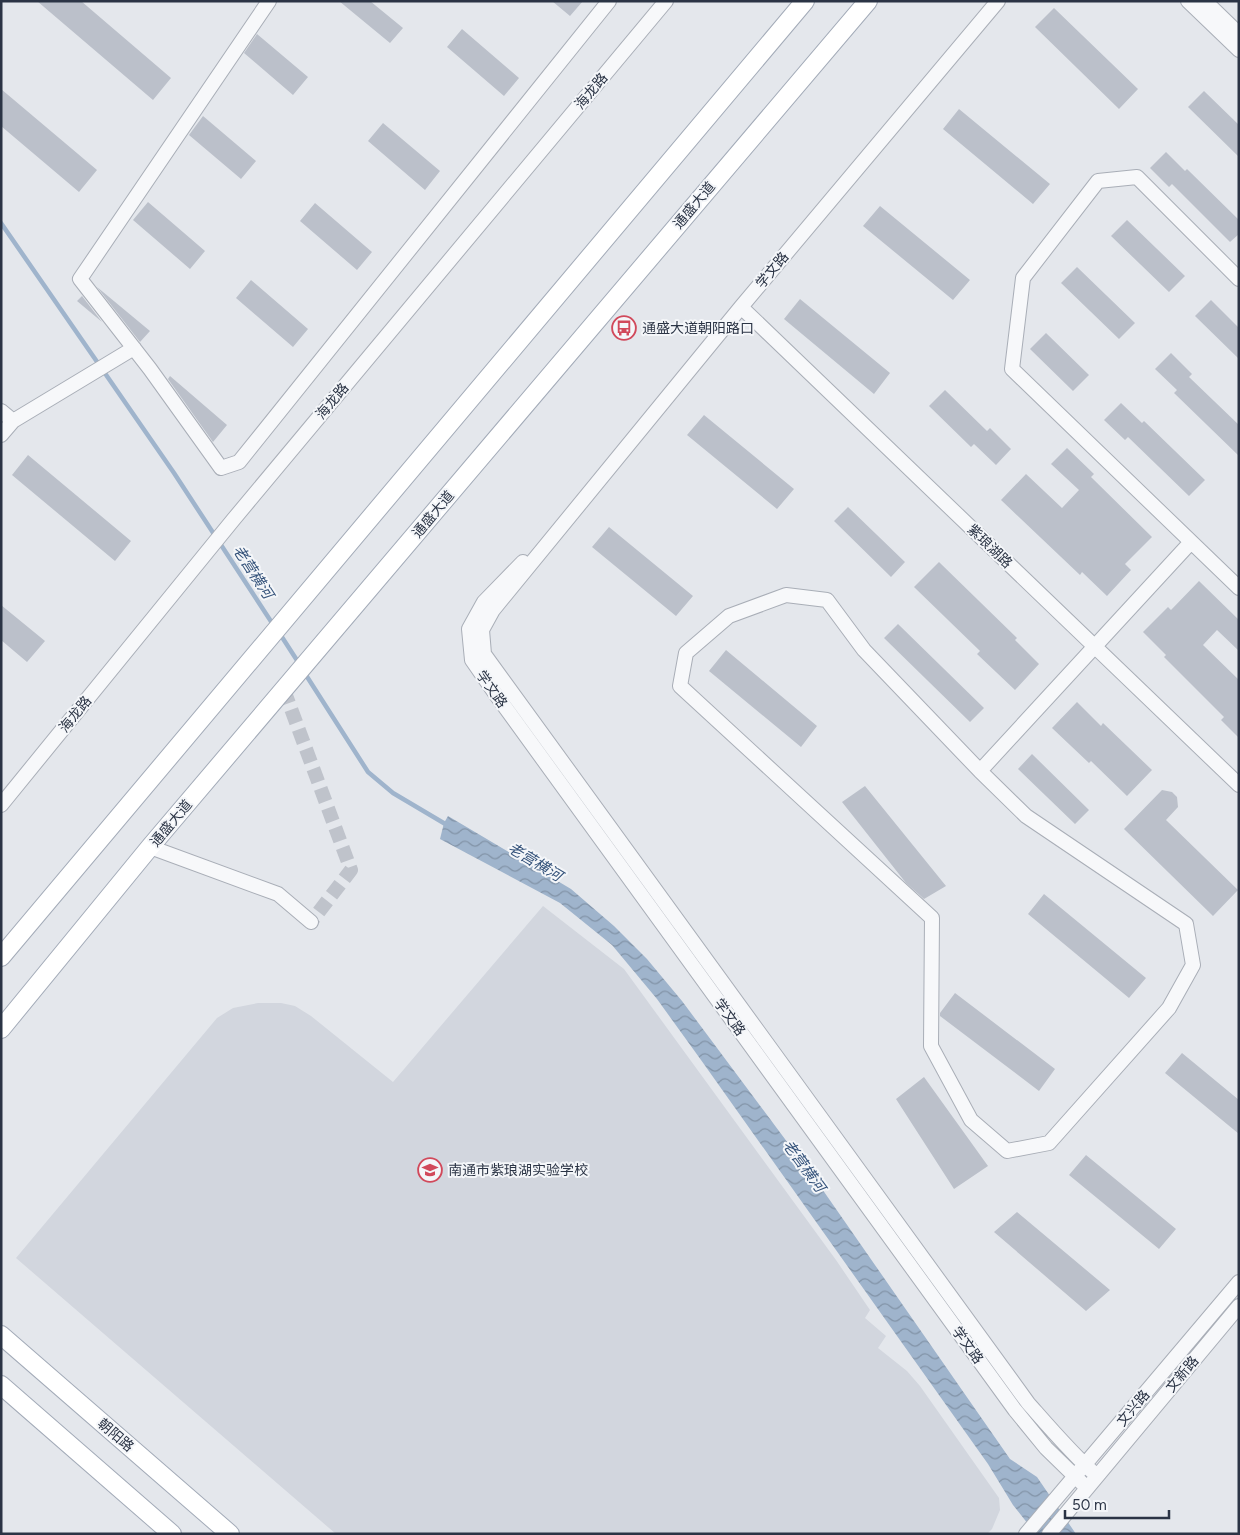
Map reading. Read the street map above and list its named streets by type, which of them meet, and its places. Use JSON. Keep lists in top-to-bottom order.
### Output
{
  "streets": {
    "main road": ["通盛大道", "朝阳路"],
    "street": [
      "海龙路",
      "学文路",
      "紫琅湖路",
      "文新路",
      "文兴路"
    ]
  },
  "crossings": [
    ["学文路", "紫琅湖路"],
    ["学文路", "文新路"],
    ["学文路", "文兴路"]
  ],
  "water": ["老营横河"],
  "places": {
    "bus stop": ["通盛大道朝阳路口"],
    "school or university": ["南通市紫琅湖实验学校"]
  },
  "scale_bar": "50 m"
}
